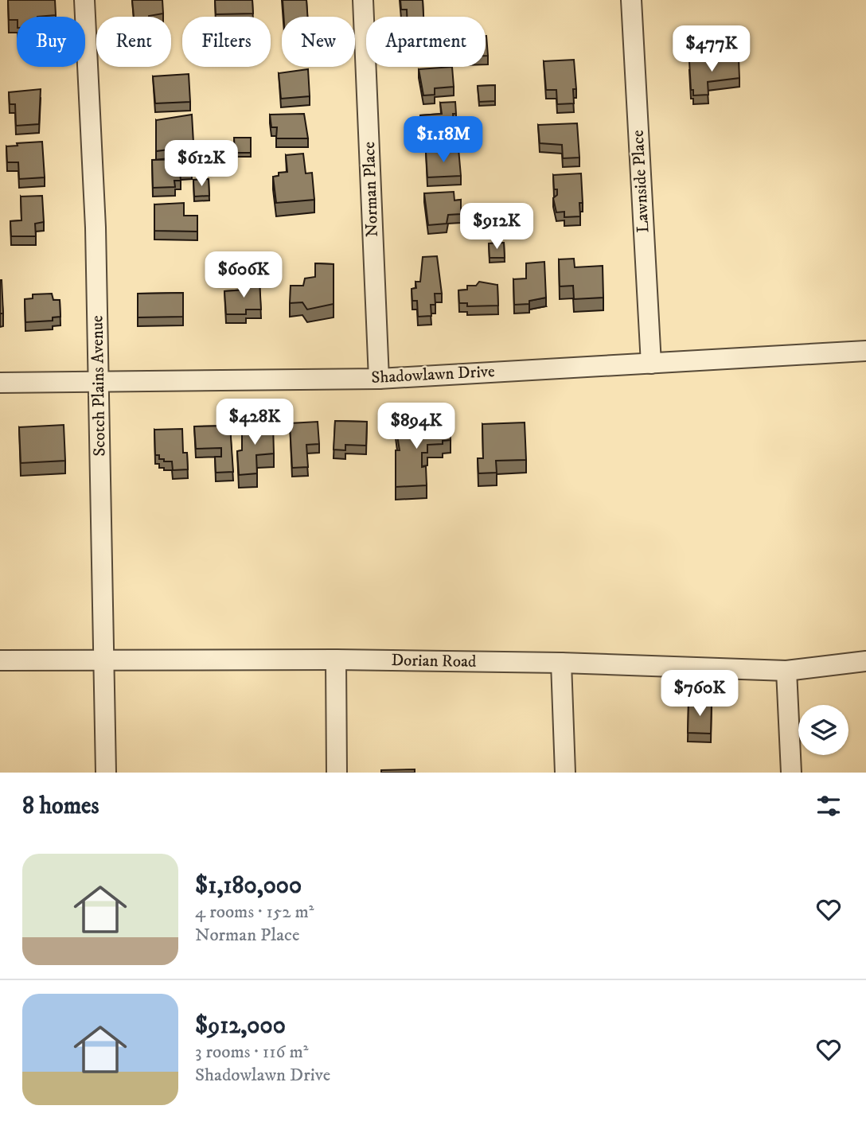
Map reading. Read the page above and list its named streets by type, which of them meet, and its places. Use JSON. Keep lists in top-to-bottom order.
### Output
{
  "streets": {
    "street": [
      "Lawnside Place",
      "Norman Place",
      "Shadowlawn Drive",
      "Scotch Plains Avenue",
      "Dorian Road"
    ]
  },
  "crossings": [
    ["Lawnside Place", "Shadowlawn Drive"],
    ["Norman Place", "Shadowlawn Drive"],
    ["Shadowlawn Drive", "Scotch Plains Avenue"],
    ["Scotch Plains Avenue", "Dorian Road"]
  ],
  "page": {
    "chip": [
      "Buy",
      "Rent",
      "Filters",
      "New",
      "Apartment"
    ],
    "price": [
      "$477K",
      "$1.18M",
      "$612K",
      "$912K",
      "$606K",
      "$428K",
      "$894K",
      "$760K"
    ],
    "heading": "8 homes",
    "list": [
      {
        "name": "$1,180,000",
        "note": "4 rooms · 152 m² · Norman Place"
      },
      {
        "name": "$912,000",
        "note": "3 rooms · 116 m² · Shadowlawn Drive"
      }
    ]
  }
}
